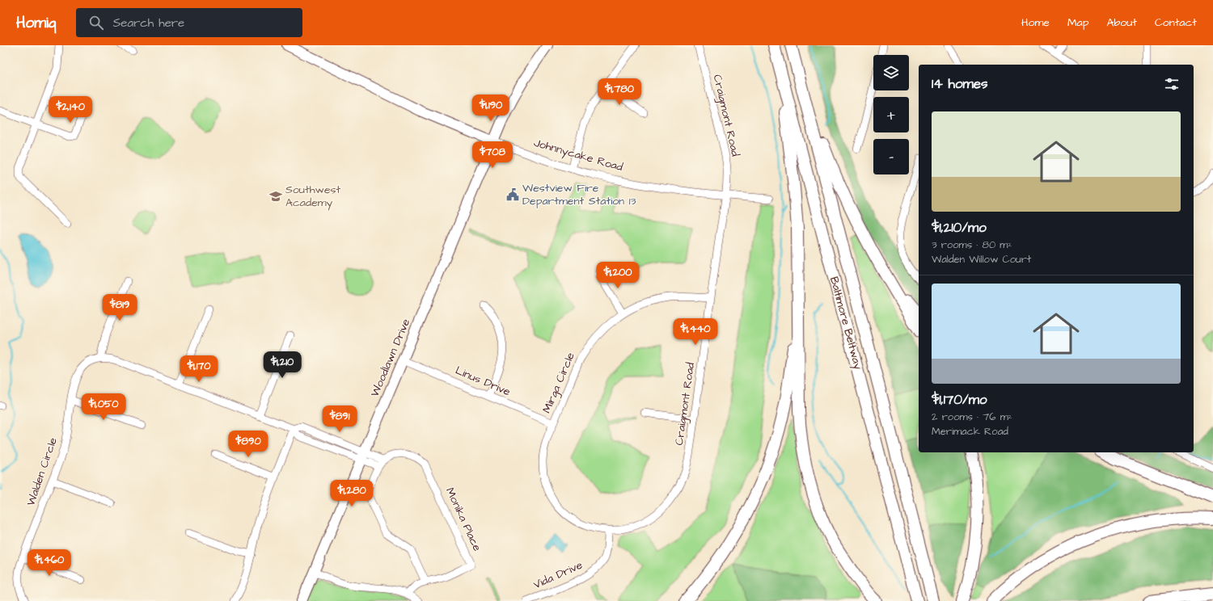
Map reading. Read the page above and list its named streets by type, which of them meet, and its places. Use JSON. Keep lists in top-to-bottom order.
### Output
{
  "streets": {
    "highway": ["Baltimore Beltway"],
    "main road": ["Johnnycake Road", "Woodlawn Drive"],
    "street": [
      "Craigmont Road",
      "Linus Drive",
      "Mirga Circle",
      "Walden Circle",
      "Monika Place",
      "Vida Drive"
    ]
  },
  "crossings": [
    ["Craigmont Road", "Johnnycake Road"],
    ["Craigmont Road", "Mirga Circle"],
    ["Craigmont Road", "Vida Drive"],
    ["Johnnycake Road", "Woodlawn Drive"],
    ["Woodlawn Drive", "Linus Drive"],
    ["Linus Drive", "Mirga Circle"]
  ],
  "places": {
    "public building": ["Westview Fire Department Station 13"],
    "school or university": ["Southwest Academy"]
  },
  "page": {
    "header": "Homiq",
    "search": "Search here",
    "nav": [
      "Home",
      "Map",
      "About",
      "Contact"
    ],
    "map_buttons": ["+", "−"],
    "heading": "14 homes",
    "price": [
      "$1,780",
      "$1,190",
      "$2,140",
      "$708",
      "$1,200",
      "$819",
      "$1,440",
      "$1,210",
      "$1,170",
      "$1,050",
      "$891",
      "$890",
      "$1,280",
      "$1,460"
    ],
    "list": [
      {
        "name": "$1,210/mo",
        "note": "3 rooms · 80 m² · Walden Willow Court"
      },
      {
        "name": "$1,170/mo",
        "note": "2 rooms · 76 m² · Merimack Road"
      }
    ]
  }
}
